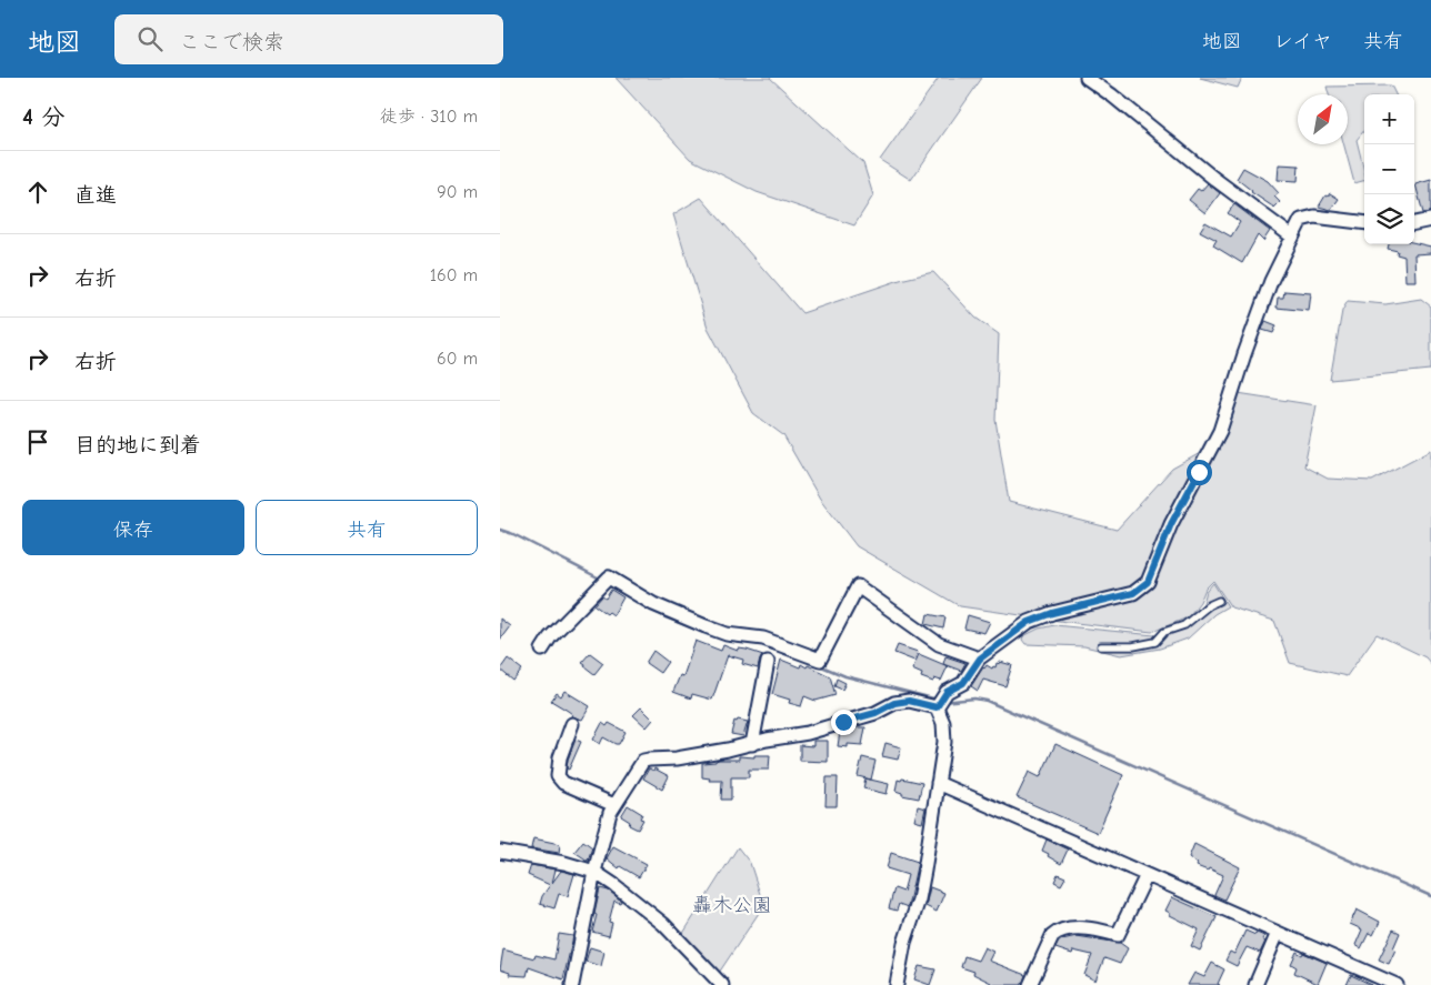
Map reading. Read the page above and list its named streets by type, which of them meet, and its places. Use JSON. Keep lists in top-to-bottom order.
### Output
{
  "parks": ["轟木公園"],
  "north": "top right",
  "page": {
    "header": "地図",
    "search": "ここで検索",
    "nav": ["地図", "レイヤ", "共有"],
    "heading": ["4 分", "徒歩 · 310 m"],
    "map_buttons": ["+", "−"],
    "list": [
      ["直進", "90 m"],
      ["右折", "160 m"],
      ["右折", "60 m"],
      "目的地に到着"
    ],
    "buttons": ["保存", "共有"]
  }
}
